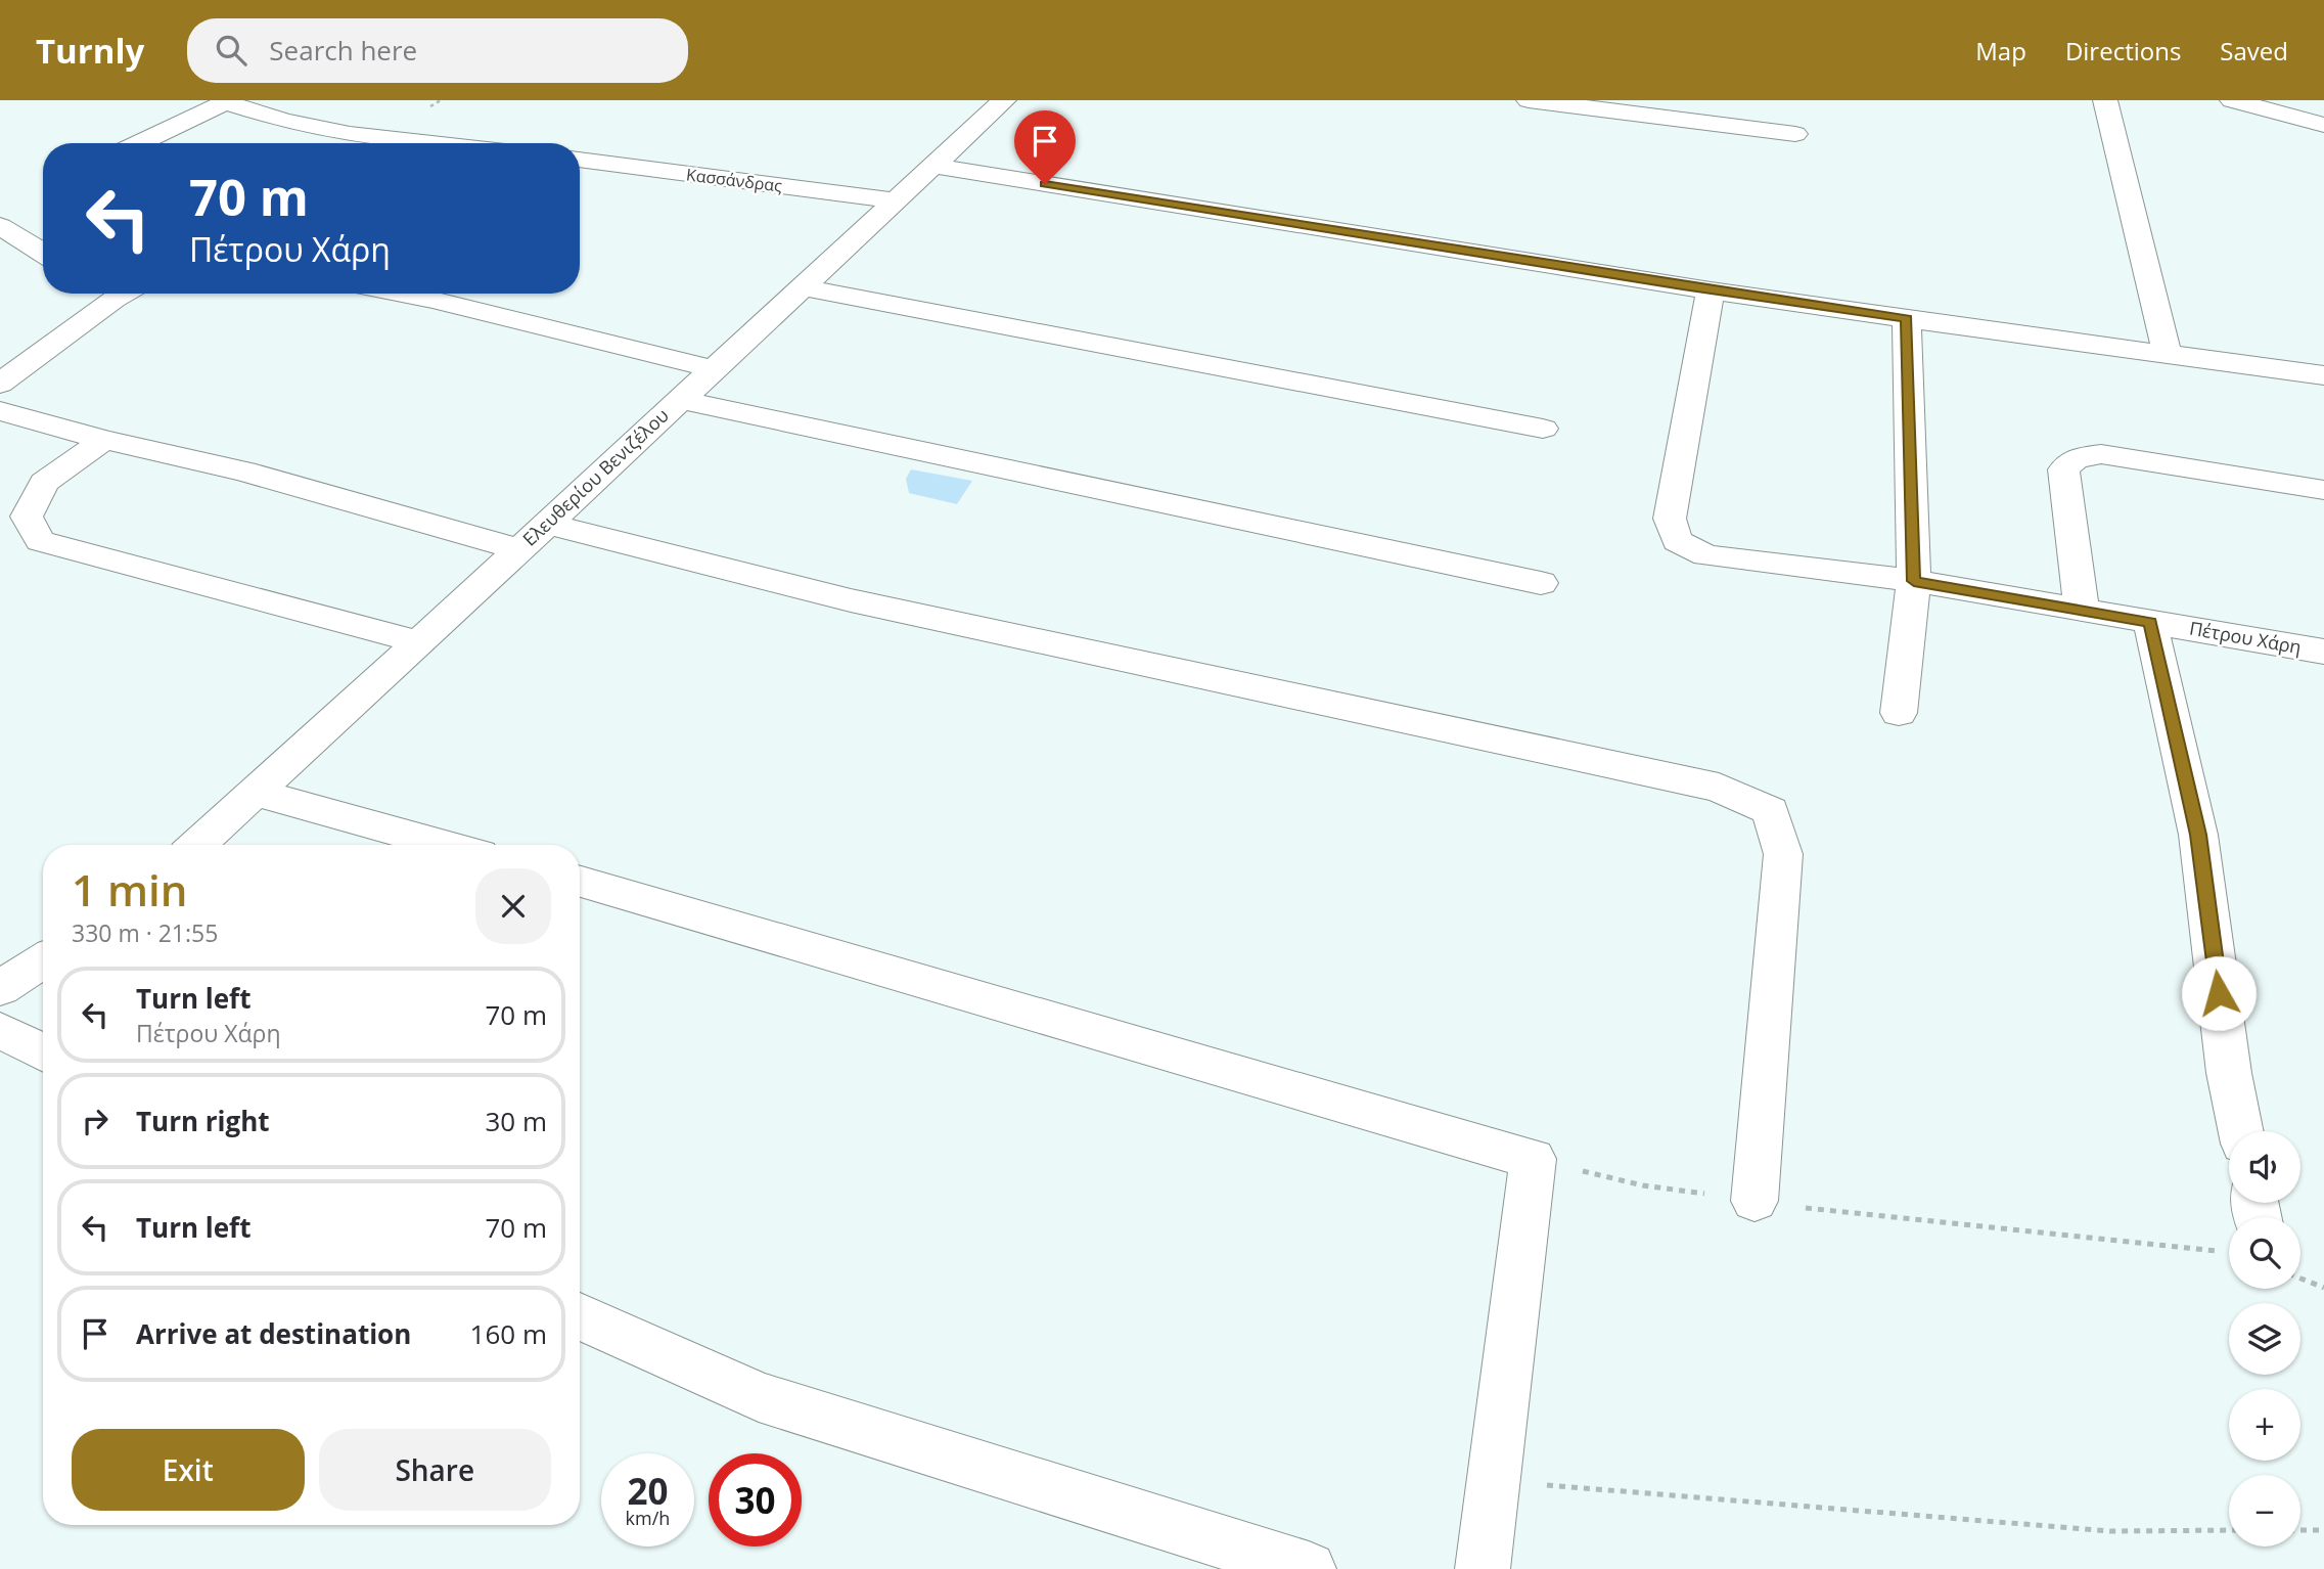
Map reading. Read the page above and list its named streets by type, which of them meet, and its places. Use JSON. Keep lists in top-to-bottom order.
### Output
{
  "streets": {
    "street": ["Κασσάνδρας", "Ελευθερίου Βενιζέλου", "Πέτρου Χάρη"]
  },
  "crossings": [
    ["Κασσάνδρας", "Ελευθερίου Βενιζέλου"]
  ],
  "page": {
    "header": "Turnly",
    "search": "Search here",
    "nav": ["Map", "Directions", "Saved"],
    "turn": ["70 m", "Πέτρου Χάρη"],
    "heading": ["1 min", "330 m · 21:55"],
    "list": [
      {
        "name": "Turn left",
        "note": "Πέτρου Χάρη",
        "value": "70 m"
      },
      {
        "name": "Turn right",
        "value": "30 m"
      },
      {
        "name": "Turn left",
        "value": "70 m"
      },
      {
        "name": "Arrive at destination",
        "value": "160 m"
      }
    ],
    "map_buttons": ["+", "−"],
    "buttons": ["Exit", "Share"],
    "speed": "20 km/h",
    "limit": "30"
  }
}
